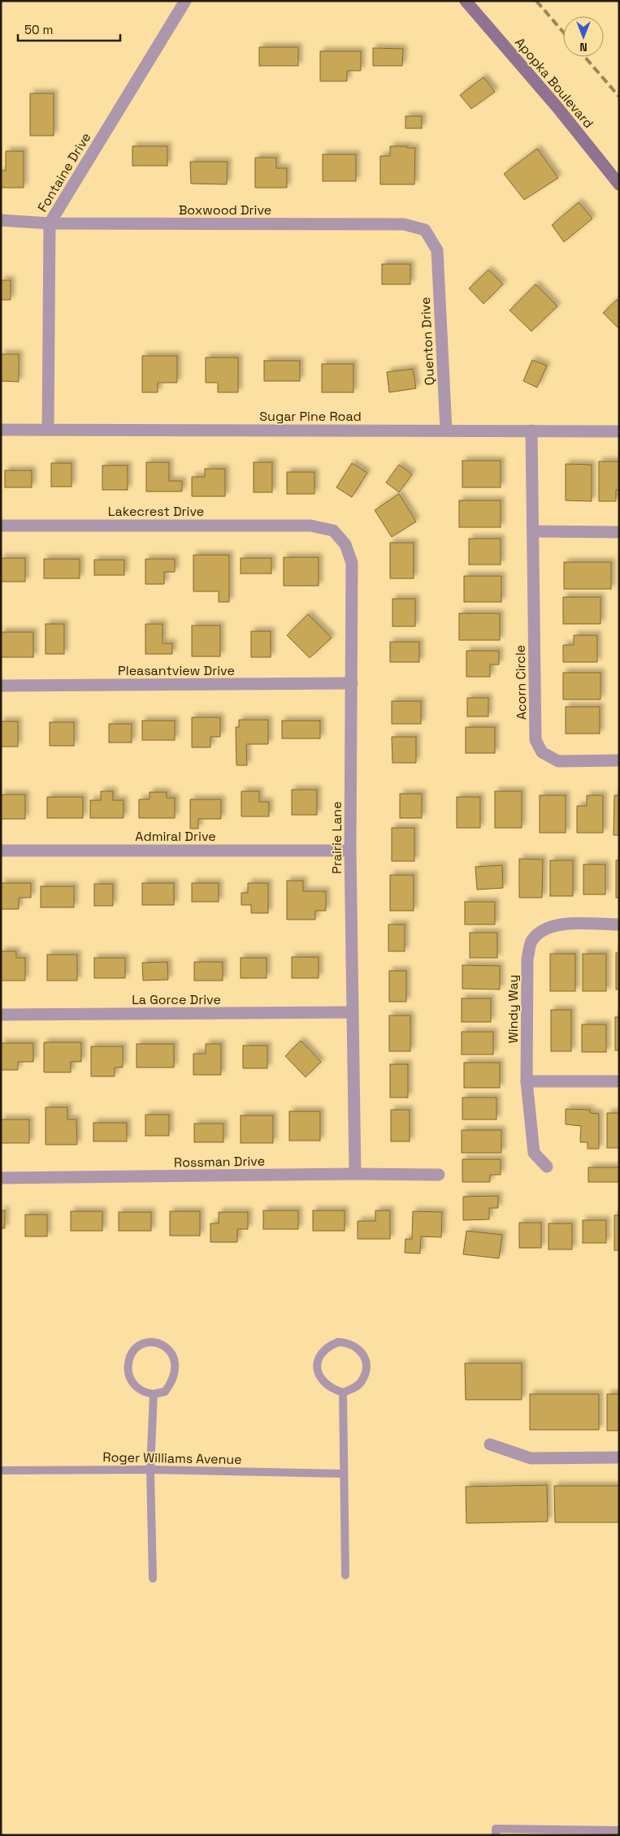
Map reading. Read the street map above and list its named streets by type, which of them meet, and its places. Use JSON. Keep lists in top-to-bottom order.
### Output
{
  "streets": {
    "street": [
      "Apopka Boulevard",
      "Fontaine Drive",
      "Boxwood Drive",
      "Quenton Drive",
      "Sugar Pine Road",
      "Lakecrest Drive",
      "Pleasantview Drive",
      "Acorn Circle",
      "Admiral Drive",
      "Prairie Lane",
      "La Gorce Drive",
      "Windy Way",
      "Rossman Drive"
    ],
    "lane": ["Roger Williams Avenue"]
  },
  "crossings": [
    ["Fontaine Drive", "Boxwood Drive"],
    ["Fontaine Drive", "Sugar Pine Road"],
    ["Boxwood Drive", "Quenton Drive"],
    ["Quenton Drive", "Sugar Pine Road"],
    ["Sugar Pine Road", "Acorn Circle"],
    ["Lakecrest Drive", "Prairie Lane"],
    ["Pleasantview Drive", "Prairie Lane"],
    ["Admiral Drive", "Prairie Lane"],
    ["Prairie Lane", "La Gorce Drive"],
    ["Prairie Lane", "Rossman Drive"]
  ],
  "scale_bar": "50 m",
  "north": "bottom"
}
